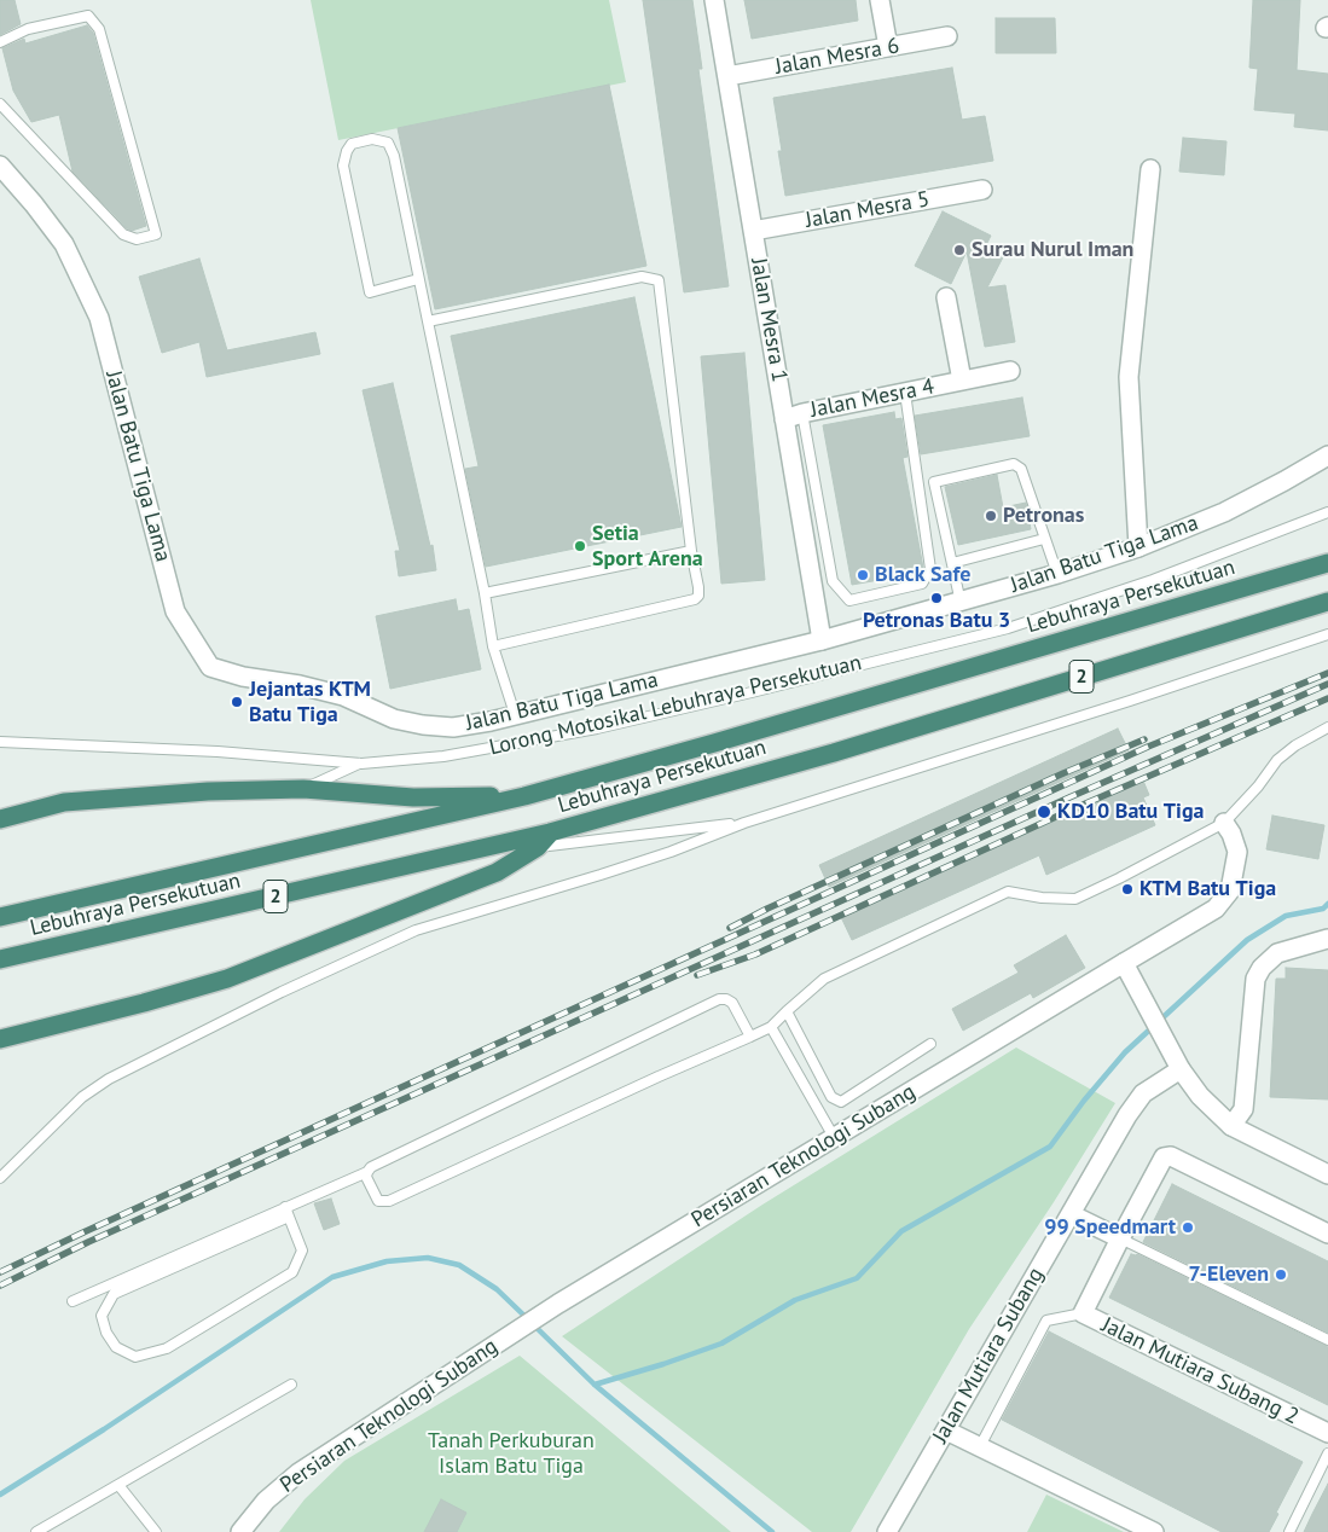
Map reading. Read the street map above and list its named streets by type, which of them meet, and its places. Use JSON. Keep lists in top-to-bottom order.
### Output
{
  "streets": {
    "highway": ["Lebuhraya Persekutuan", "2"],
    "street": [
      "Jalan Mesra 6",
      "Jalan Mesra 5",
      "Jalan Mesra 1",
      "Jalan Mesra 4",
      "Jalan Batu Tiga Lama",
      "Persiaran Teknologi Subang",
      "Jalan Mutiara Subang",
      "Jalan Mutiara Subang 2"
    ],
    "lane": ["Lorong Motosikal Lebuhraya Persekutuan"]
  },
  "crossings": [
    ["Jalan Mesra 6", "Jalan Mesra 1"],
    ["Jalan Mesra 5", "Jalan Mesra 1"],
    ["Jalan Mesra 1", "Jalan Mesra 4"],
    ["Jalan Mesra 1", "Jalan Batu Tiga Lama"]
  ],
  "parks": ["Tanah Perkuburan Islam Batu Tiga"],
  "places": [
    "Surau Nurul Iman",
    "Petronas",
    "Setia Sport Arena",
    "Black Safe",
    "Petronas Batu 3",
    "Jejantas KTM Batu Tiga",
    "KD10 Batu Tiga",
    "KTM Batu Tiga",
    "99 Speedmart",
    "7-Eleven"
  ]
}
